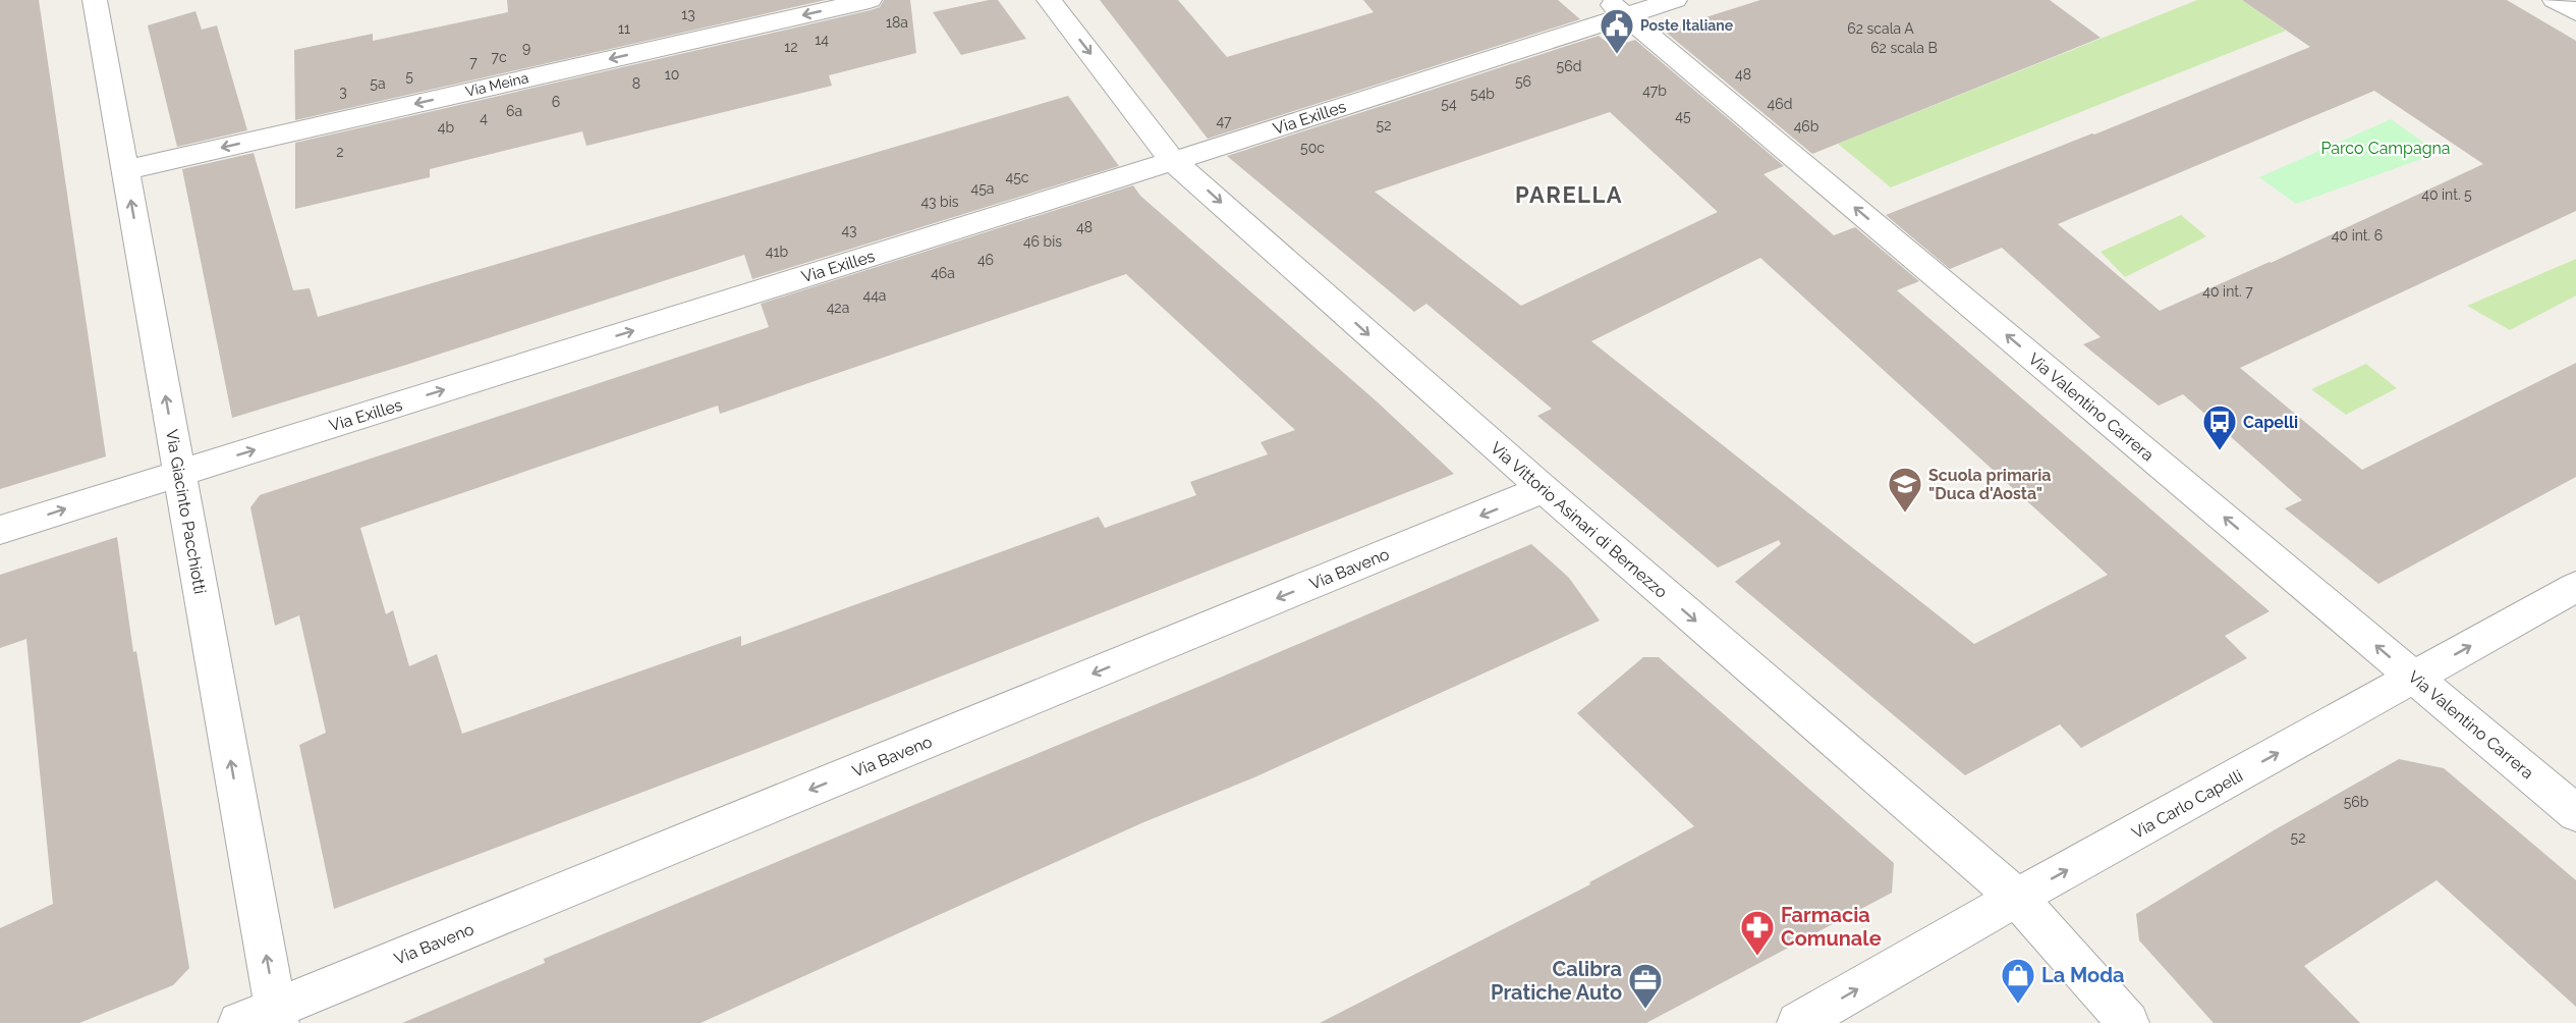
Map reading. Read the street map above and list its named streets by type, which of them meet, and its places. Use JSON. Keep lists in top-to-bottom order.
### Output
{
  "streets": {
    "street": [
      "Via Meina",
      "Via Exilles",
      "Via Valentino Carrera",
      "Via Giacinto Pacchiotti",
      "Via Vittorio Asinari di Bernezzo",
      "Via Baveno",
      "Via Carlo Capelli"
    ]
  },
  "crossings": [
    ["Via Meina", "Via Giacinto Pacchiotti"],
    ["Via Exilles", "Via Valentino Carrera"],
    ["Via Exilles", "Via Giacinto Pacchiotti"],
    ["Via Exilles", "Via Vittorio Asinari di Bernezzo"],
    ["Via Valentino Carrera", "Via Carlo Capelli"],
    ["Via Giacinto Pacchiotti", "Via Baveno"],
    ["Via Vittorio Asinari di Bernezzo", "Via Baveno"],
    ["Via Vittorio Asinari di Bernezzo", "Via Carlo Capelli"]
  ],
  "one_way": [
    "Via Meina",
    "Via Exilles",
    "Via Valentino Carrera",
    "Via Giacinto Pacchiotti",
    "Via Vittorio Asinari di Bernezzo",
    "Via Baveno",
    "Via Carlo Capelli"
  ],
  "districts": ["PARELLA"],
  "parks": ["Parco Campagna"],
  "places": {
    "public building": ["Poste Italiane"],
    "bus stop": ["Capelli"],
    "school or university": ["Scuola primaria \"Duca d'Aosta\""],
    "pharmacy": ["Farmacia Comunale"],
    "shop": ["La Moda"],
    "office": ["Calibra Pratiche Auto"]
  },
  "house_numbers": [
    "13",
    "18a",
    "11",
    "62 scala A",
    "14",
    "12",
    "9",
    "62 scala B",
    "7c",
    "7",
    "56d",
    "10",
    "48",
    "5",
    "56",
    "5a",
    "8",
    "47b",
    "3",
    "54b",
    "6",
    "54",
    "46d",
    "6a",
    "45",
    "4",
    "47",
    "52",
    "46b",
    "4b",
    "50c",
    "2",
    "45c",
    "45a",
    "40 int. 5",
    "43 bis",
    "48",
    "43",
    "40 int. 6",
    "46 bis",
    "41b",
    "46",
    "46a",
    "40 int. 7",
    "44a",
    "42a",
    "56b",
    "52"
  ]
}
